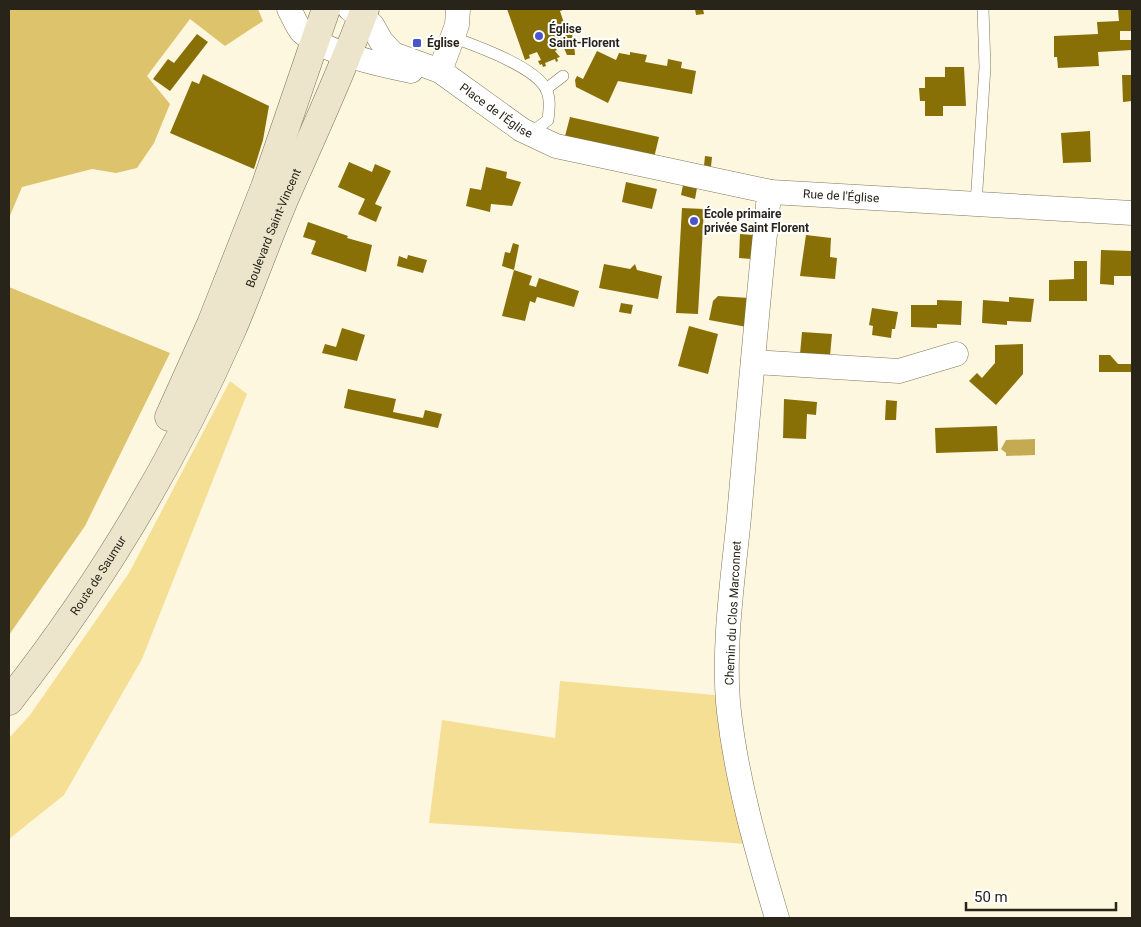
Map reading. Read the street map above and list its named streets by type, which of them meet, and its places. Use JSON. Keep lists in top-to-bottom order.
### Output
{
  "streets": {
    "main road": ["Boulevard Saint-Vincent", "Route de Saumur"],
    "street": ["Place de l'Église", "Rue de l'Église", "Chemin du Clos Marconnet"]
  },
  "crossings": [
    ["Place de l'Église", "Rue de l'Église"],
    ["Place de l'Église", "Boulevard Saint-Vincent"],
    ["Rue de l'Église", "Chemin du Clos Marconnet"],
    ["Boulevard Saint-Vincent", "Route de Saumur"]
  ],
  "places": {
    "other": ["Église Saint-Florent", "École primaire privée Saint Florent"],
    "transit": ["Église"]
  },
  "scale_bar": "50 m"
}
